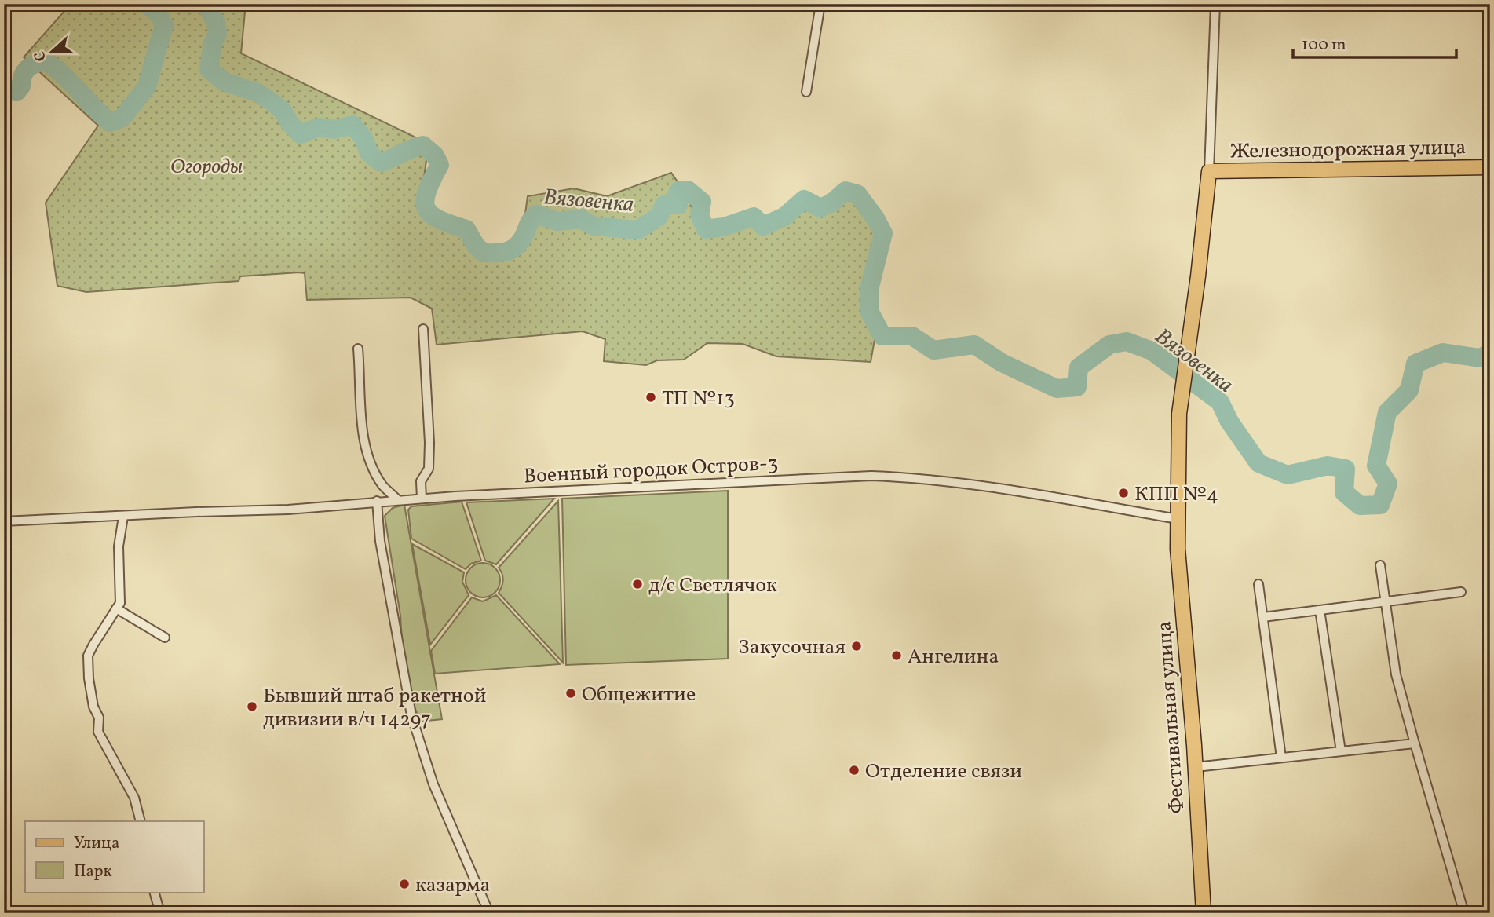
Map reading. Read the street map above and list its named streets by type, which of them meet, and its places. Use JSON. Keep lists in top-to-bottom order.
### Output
{
  "streets": {
    "main road": ["Железнодорожная улица", "Фестивальная улица"],
    "street": ["Военный городок Остров-3"]
  },
  "crossings": [
    ["Железнодорожная улица", "Фестивальная улица"],
    ["Военный городок Остров-3", "Фестивальная улица"]
  ],
  "water": ["Вязовенка"],
  "parks": ["Огороды"],
  "places": [
    "ТП №13",
    "КПП №4",
    "д/с Светлячок",
    "Закусочная",
    "Ангелина",
    "Общежитие",
    "Бывший штаб ракетной дивизии в/ч 14297",
    "Отделение связи",
    "казарма"
  ],
  "legend": ["Улица", "Парк"],
  "scale_bar": "100 m",
  "north": "left"
}
